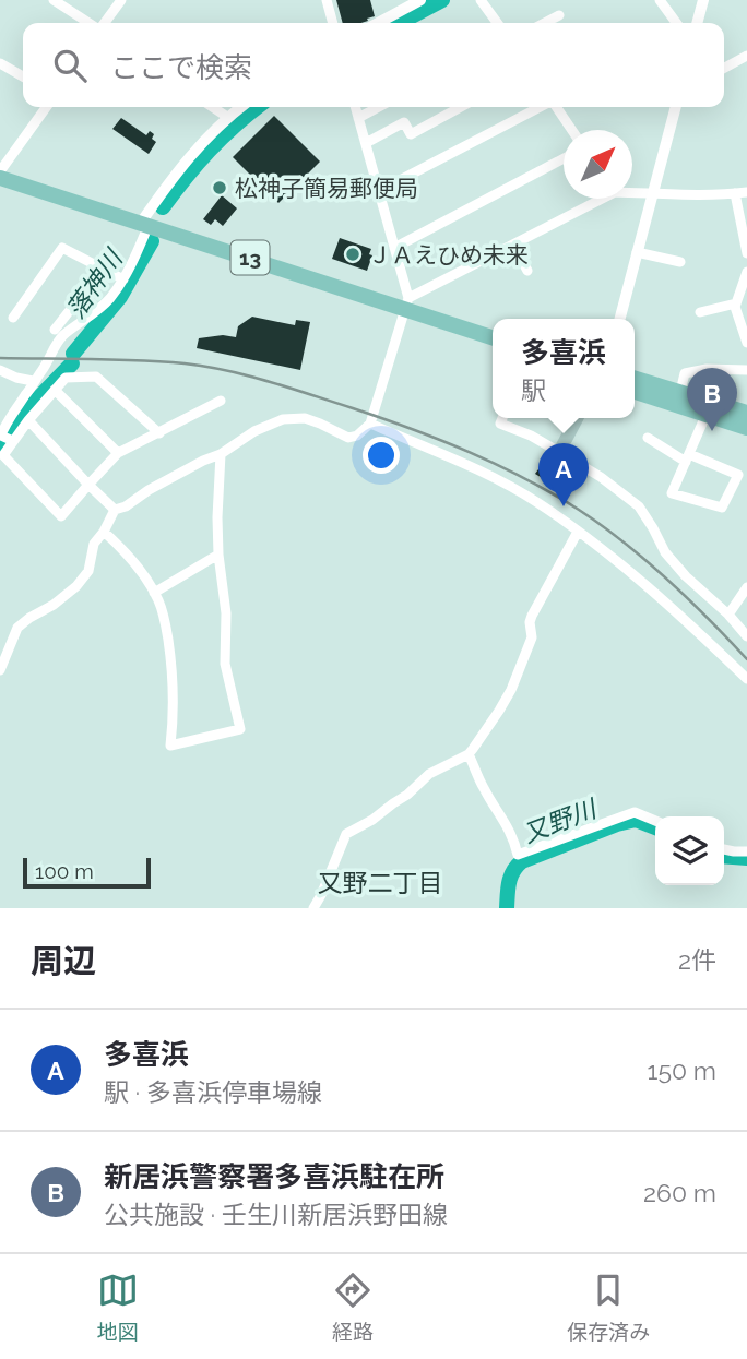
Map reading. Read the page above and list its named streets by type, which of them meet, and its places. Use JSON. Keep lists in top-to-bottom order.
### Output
{
  "streets": {
    "main road": ["13"]
  },
  "districts": ["又野二丁目"],
  "water": ["落神川", "又野川"],
  "places": ["松神子簡易郵便局", "ＪＡえひめ未来"],
  "scale_bar": "100 m",
  "north": "top right",
  "page": {
    "search": "ここで検索",
    "popup": ["多喜浜", "駅"],
    "pins": ["B", "A"],
    "scale": "100 m",
    "heading": ["周辺", "2件"],
    "list": [
      {
        "mark": "A",
        "name": "多喜浜",
        "note": "駅 · 多喜浜停車場線",
        "value": "150 m"
      },
      {
        "mark": "B",
        "name": "新居浜警察署多喜浜駐在所",
        "note": "公共施設 · 壬生川新居浜野田線",
        "value": "260 m"
      }
    ],
    "nav": ["地図", "経路", "保存済み"]
  }
}
